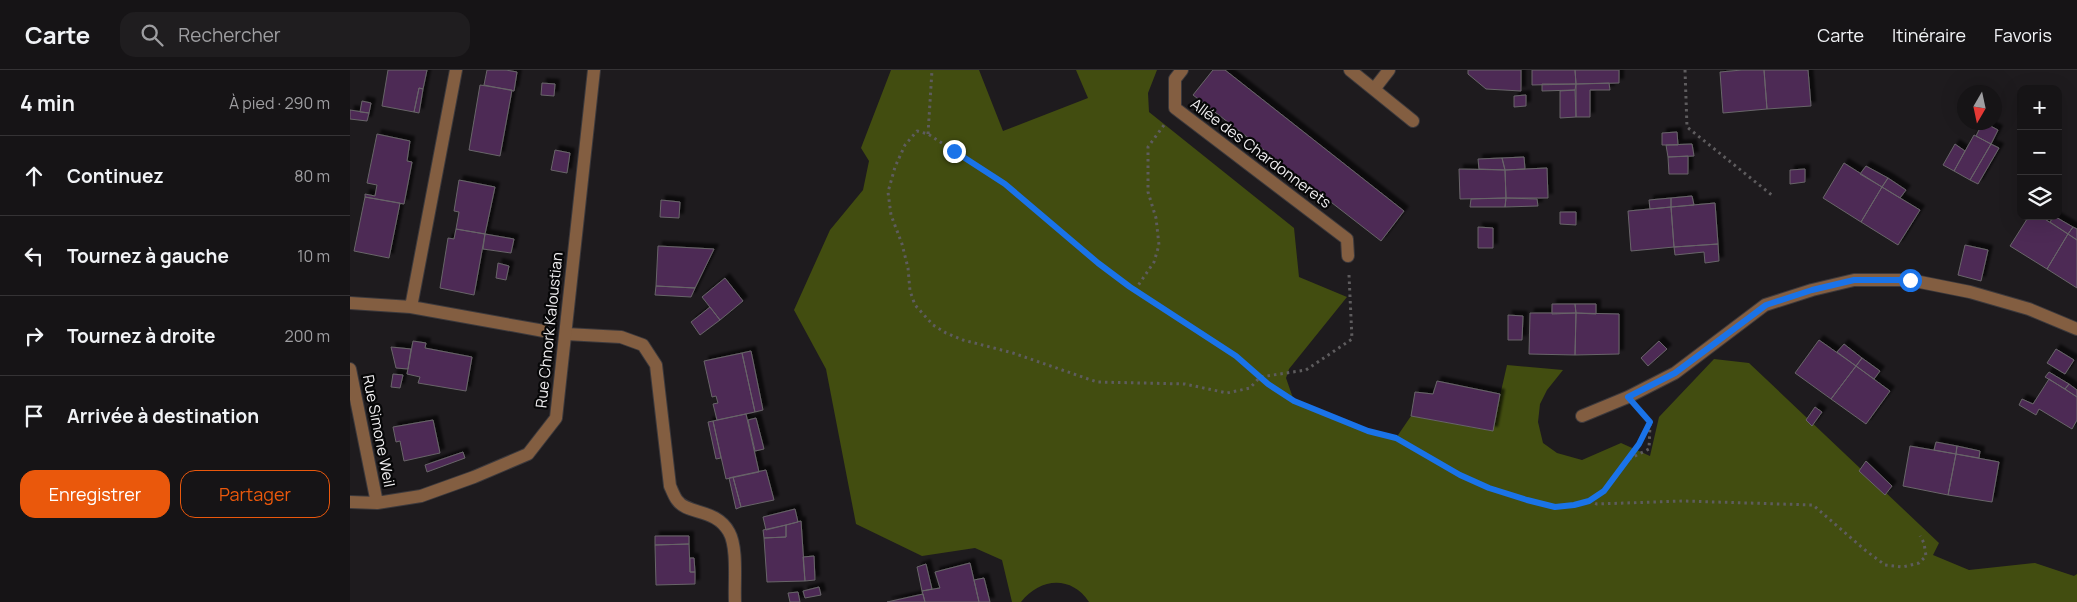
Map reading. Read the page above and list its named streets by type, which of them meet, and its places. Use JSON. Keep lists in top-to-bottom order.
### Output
{
  "streets": {
    "street": ["Allée des Chardonnerets", "Rue Chnork Kaloustian", "Rue Simone Weil"]
  },
  "crossings": [
    ["Rue Chnork Kaloustian", "Rue Simone Weil"]
  ],
  "north": "bottom",
  "page": {
    "header": "Carte",
    "search": "Rechercher",
    "nav": ["Carte", "Itinéraire", "Favoris"],
    "heading": ["4 min", "À pied · 290 m"],
    "map_buttons": ["+", "−"],
    "list": [
      ["Continuez", "80 m"],
      ["Tournez à gauche", "10 m"],
      ["Tournez à droite", "200 m"],
      "Arrivée à destination"
    ],
    "buttons": ["Enregistrer", "Partager"]
  }
}
